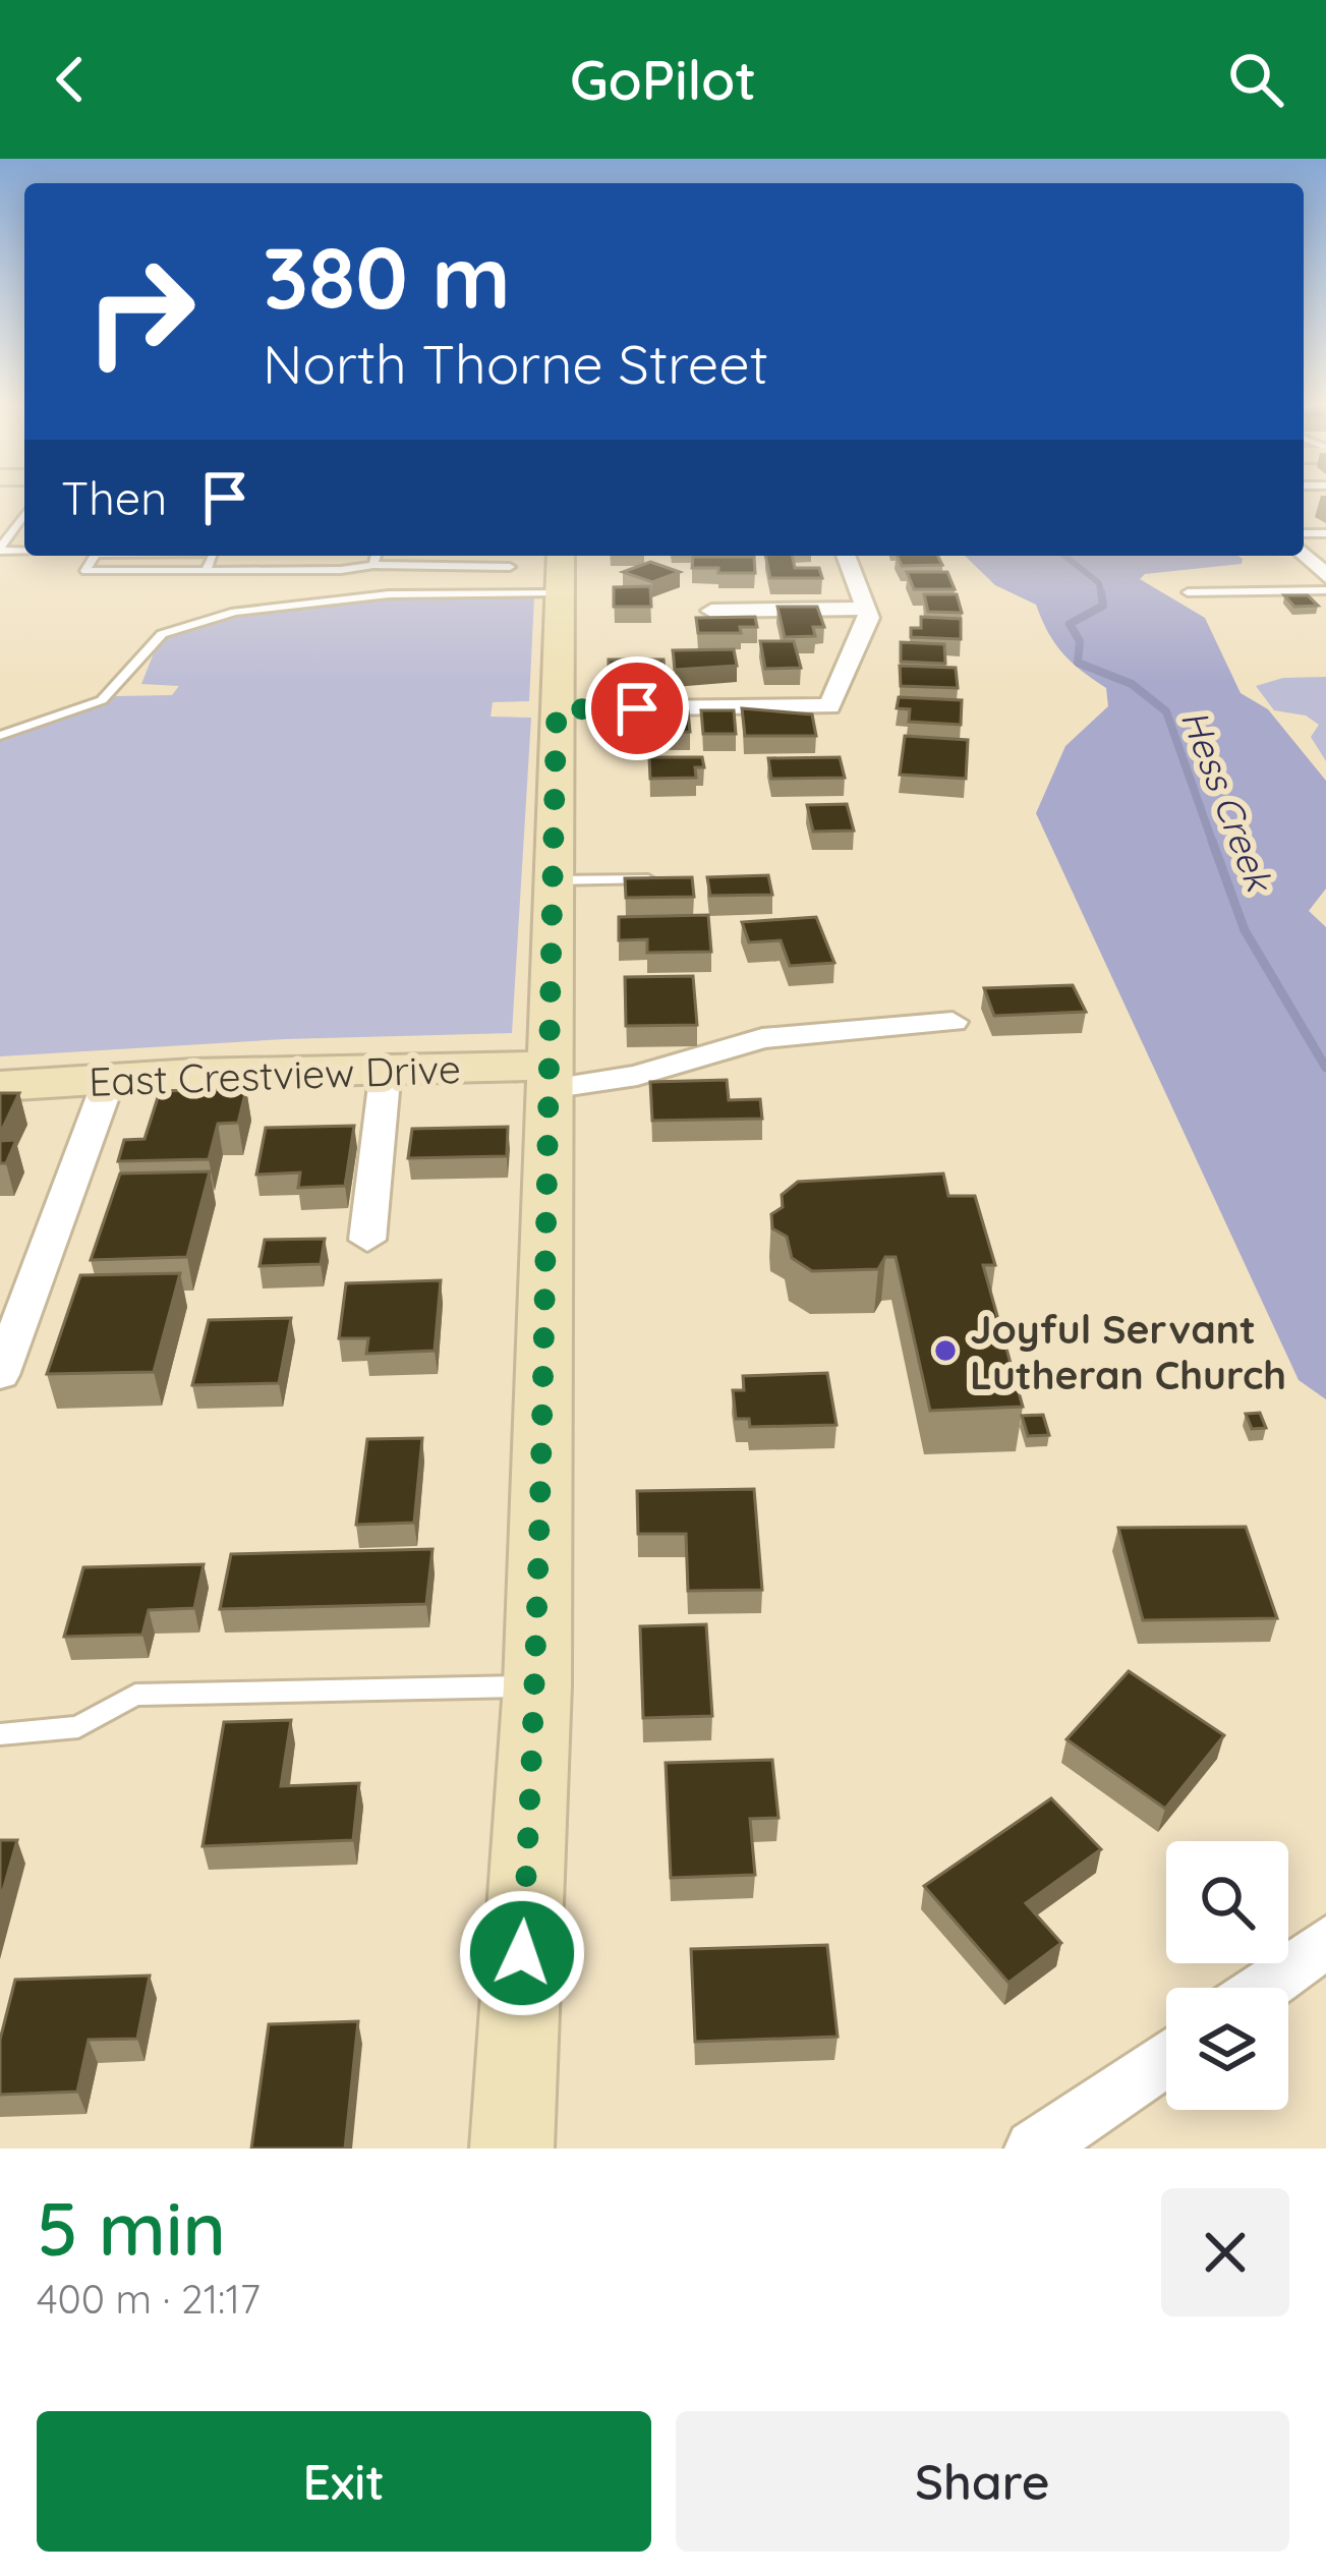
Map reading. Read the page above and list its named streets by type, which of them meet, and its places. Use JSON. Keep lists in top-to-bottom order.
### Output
{
  "streets": {
    "main road": ["East Crestview Drive"]
  },
  "water": ["Hess Creek"],
  "places": ["Joyful Servant Lutheran Church"],
  "page": {
    "header": "GoPilot",
    "turn": ["380 m", "North Thorne Street"],
    "then": "Then",
    "heading": ["5 min", "400 m · 21:17"],
    "buttons": ["Exit", "Share"]
  }
}
